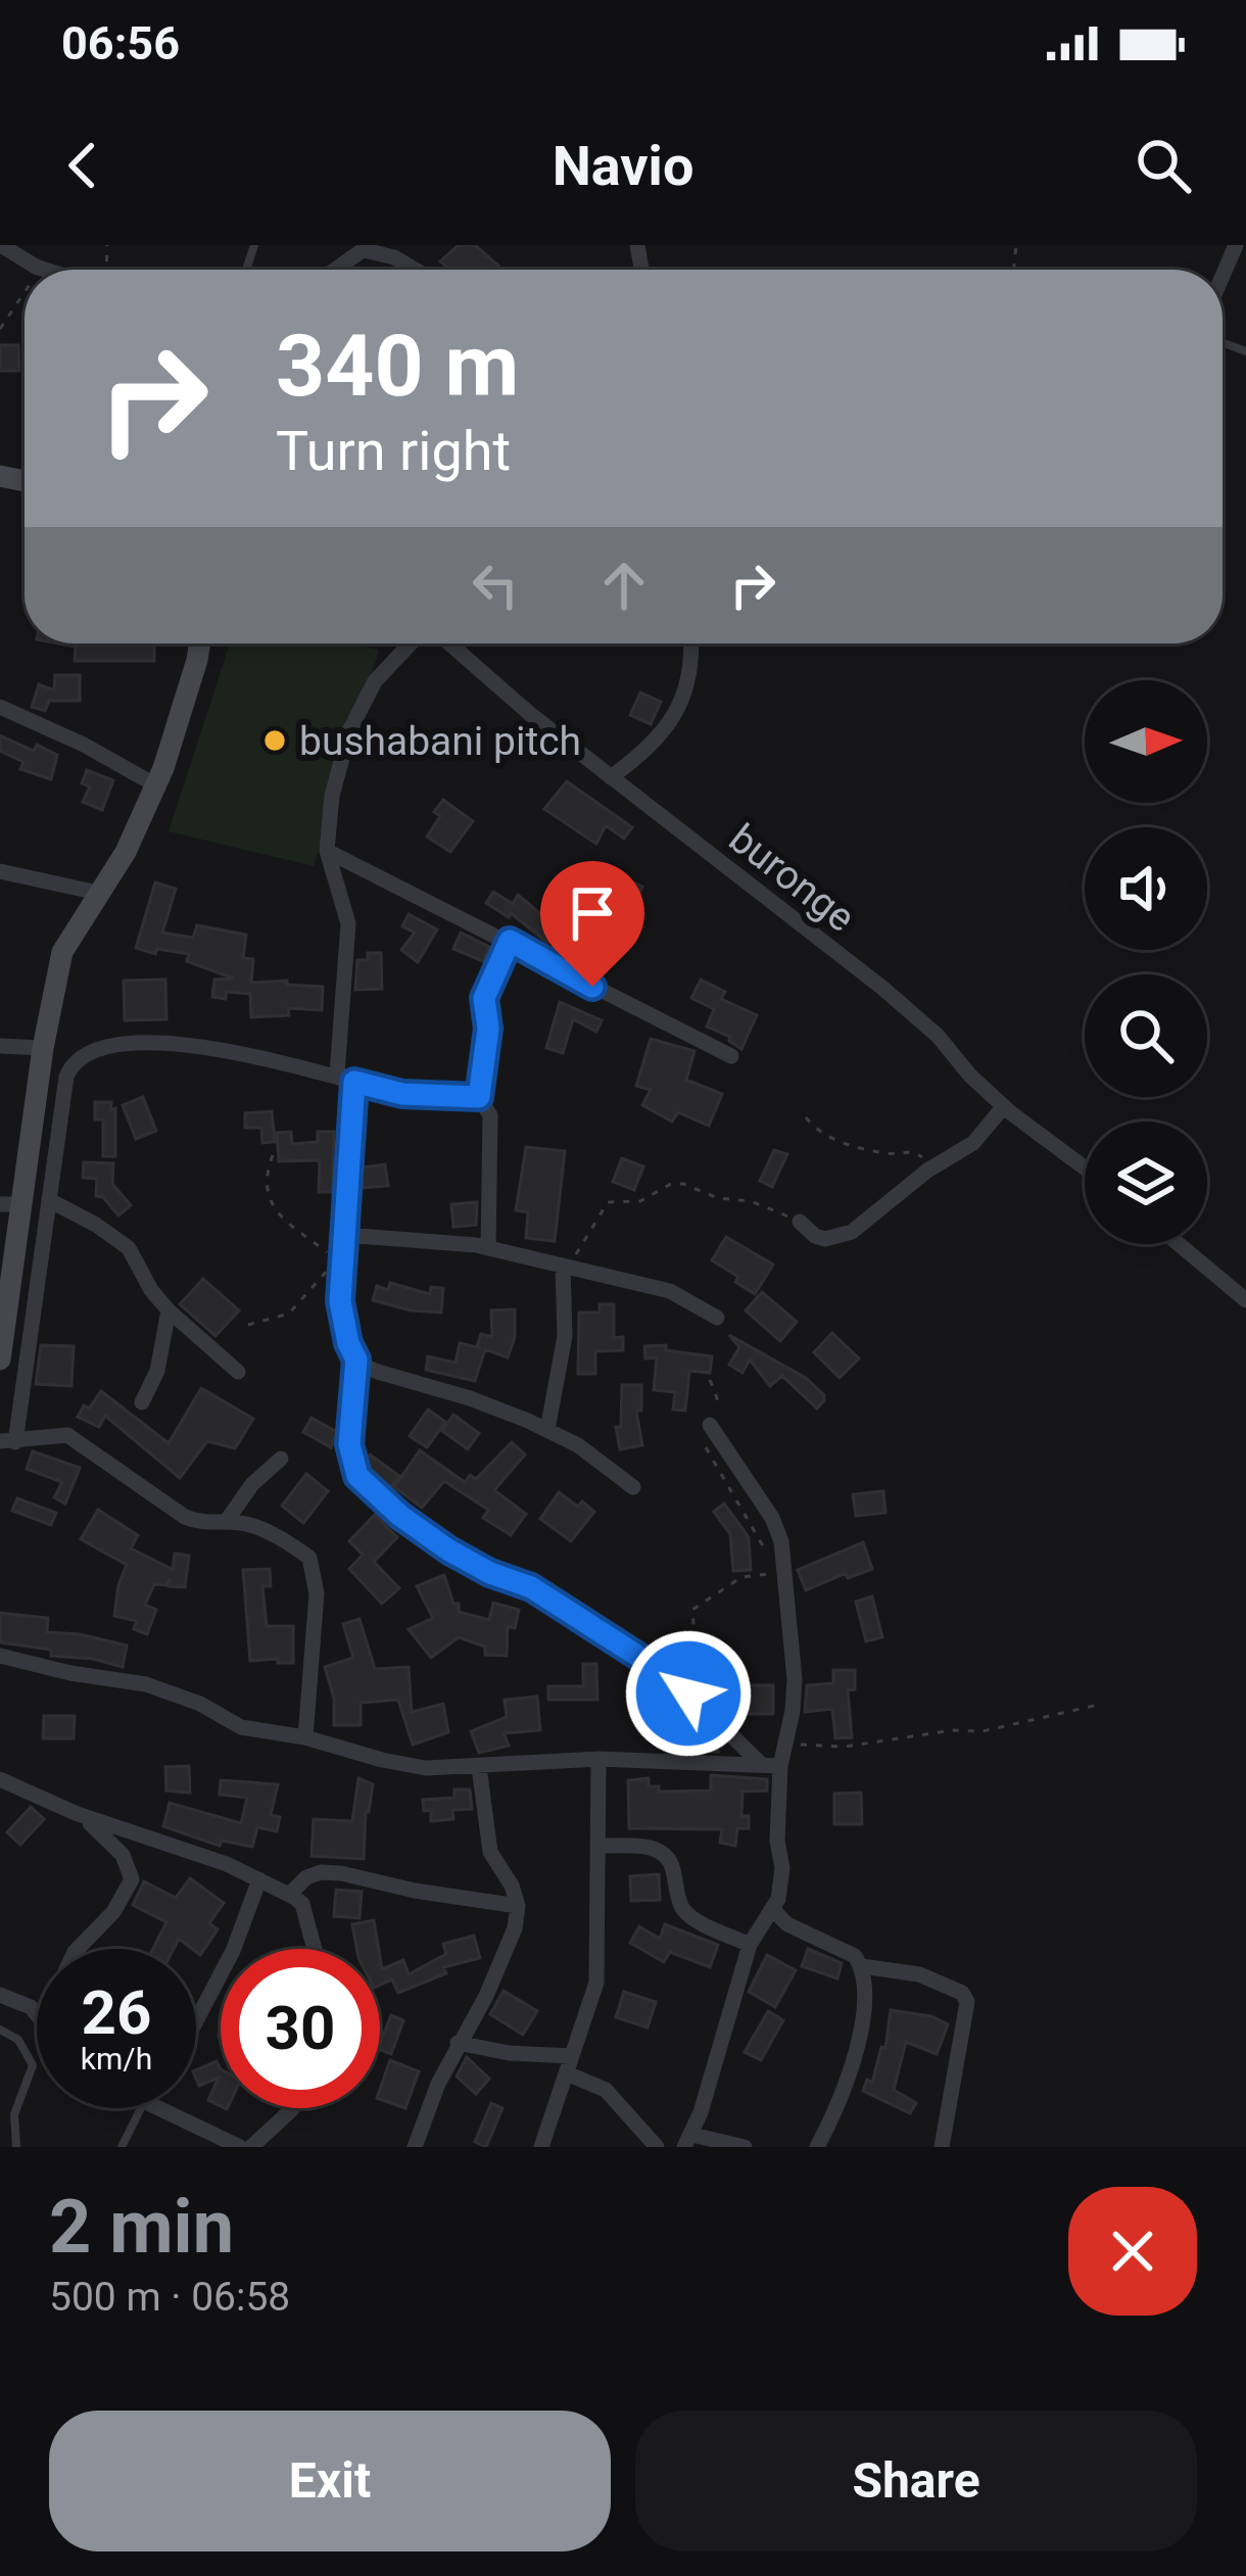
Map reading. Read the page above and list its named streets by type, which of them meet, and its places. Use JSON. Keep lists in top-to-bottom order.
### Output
{
  "streets": {
    "street": ["buronge"]
  },
  "places": ["bushabani pitch"],
  "north": "right",
  "page": {
    "status": "06:56",
    "header": "Navio",
    "turn": ["340 m", "Turn right"],
    "speed": "26 km/h",
    "limit": "30",
    "heading": ["2 min", "500 m · 06:58"],
    "buttons": ["Exit", "Share"]
  }
}
